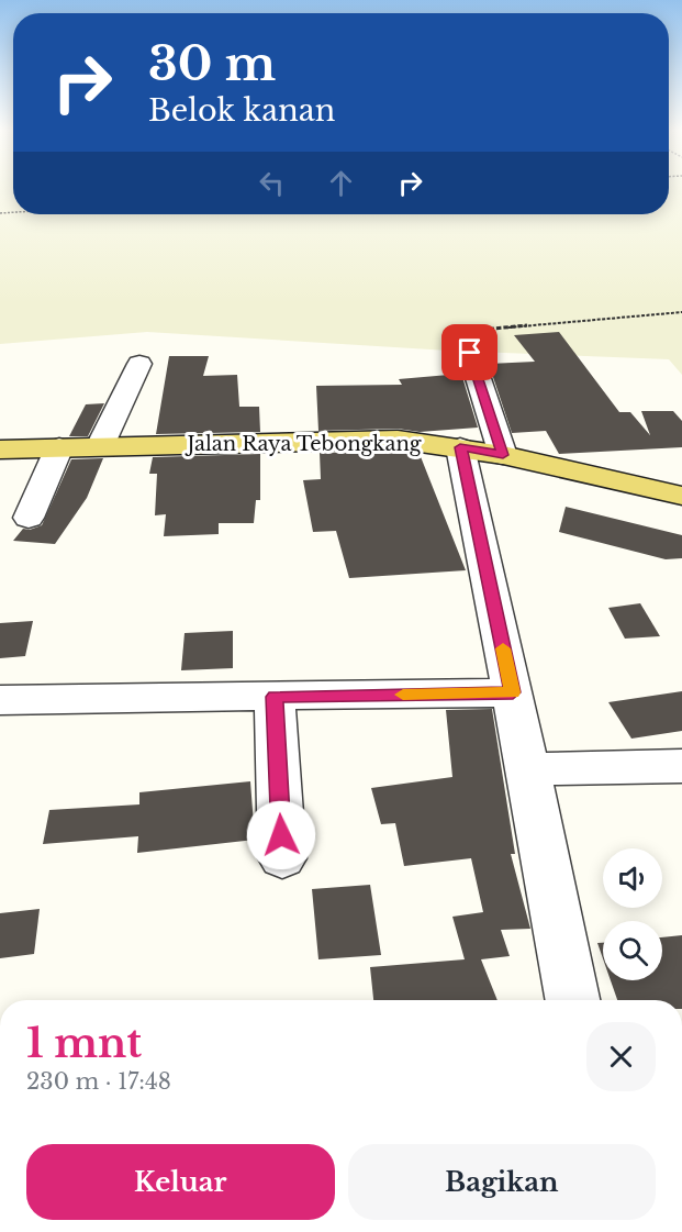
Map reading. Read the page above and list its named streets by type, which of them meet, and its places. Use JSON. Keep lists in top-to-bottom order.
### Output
{
  "streets": {
    "main road": ["Jalan Raya Tebongkang"]
  },
  "page": {
    "turn": ["30 m", "Belok kanan"],
    "heading": ["1 mnt", "230 m · 17:48"],
    "buttons": ["Keluar", "Bagikan"]
  }
}
